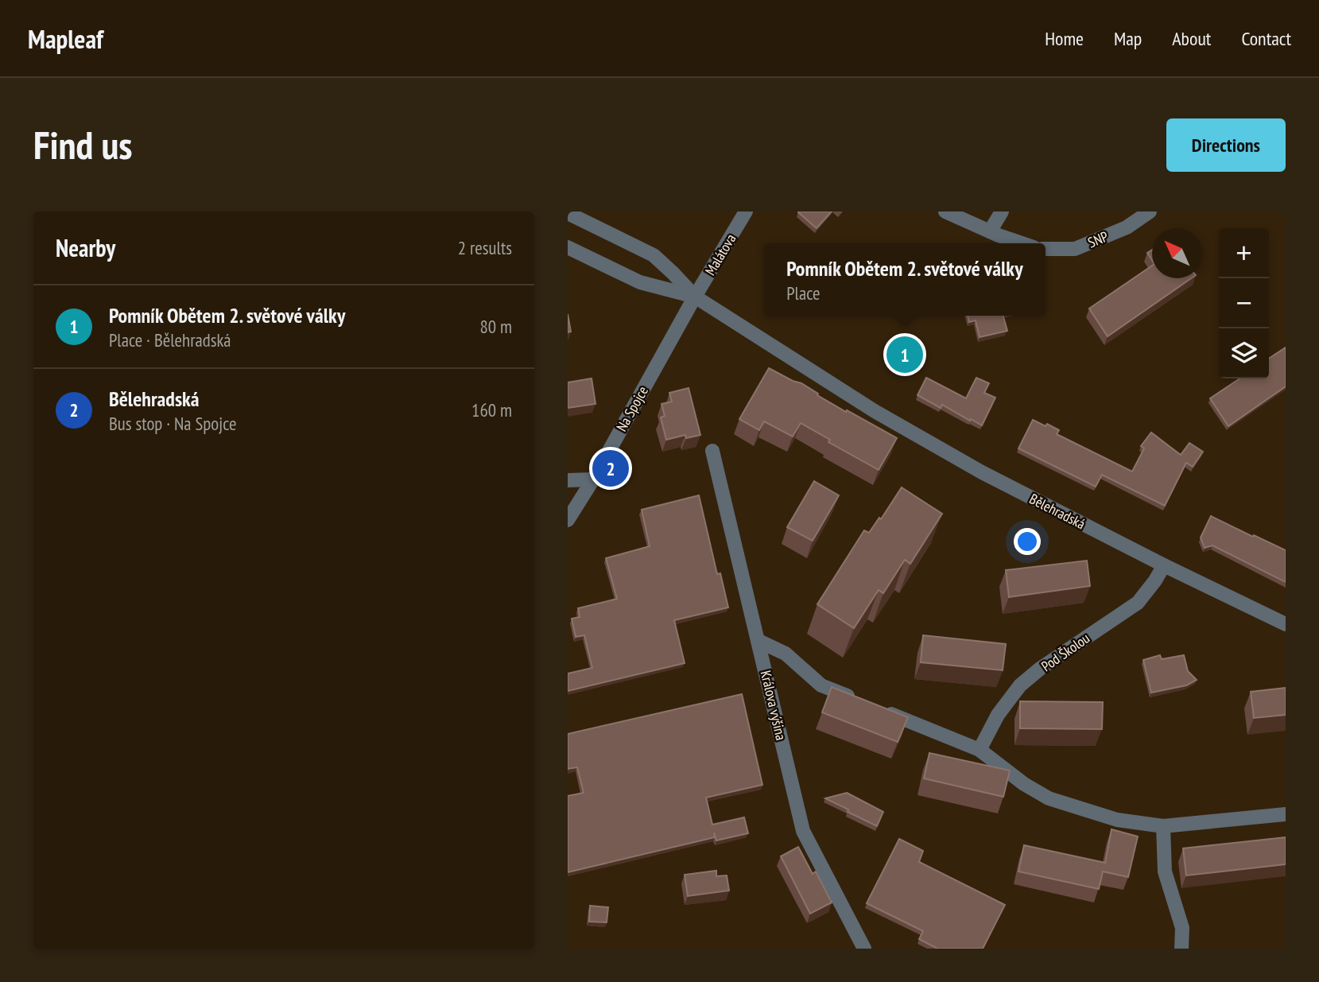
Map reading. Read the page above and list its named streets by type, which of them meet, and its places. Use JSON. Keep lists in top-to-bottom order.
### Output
{
  "streets": {
    "street": [
      "SNP",
      "Malátova",
      "Na Spojce",
      "Bělehradská",
      "Pod Školou",
      "Králova výšina"
    ]
  },
  "crossings": [
    ["Malátova", "Na Spojce"],
    ["Malátova", "Bělehradská"],
    ["Na Spojce", "Bělehradská"],
    ["Bělehradská", "Pod Školou"]
  ],
  "north": "top left",
  "page": {
    "header": "Mapleaf",
    "nav": [
      "Home",
      "Map",
      "About",
      "Contact"
    ],
    "buttons": "Directions",
    "title": "Find us",
    "heading": ["Nearby", "2 results"],
    "map_buttons": ["+", "−"],
    "popup": ["Pomník Obětem 2. světové války", "Place"],
    "list": [
      {
        "mark": "1",
        "name": "Pomník Obětem 2. světové války",
        "note": "Place · Bělehradská",
        "value": "80 m"
      },
      {
        "mark": "2",
        "name": "Bělehradská",
        "note": "Bus stop · Na Spojce",
        "value": "160 m"
      }
    ],
    "pins": ["1", "2"]
  }
}
